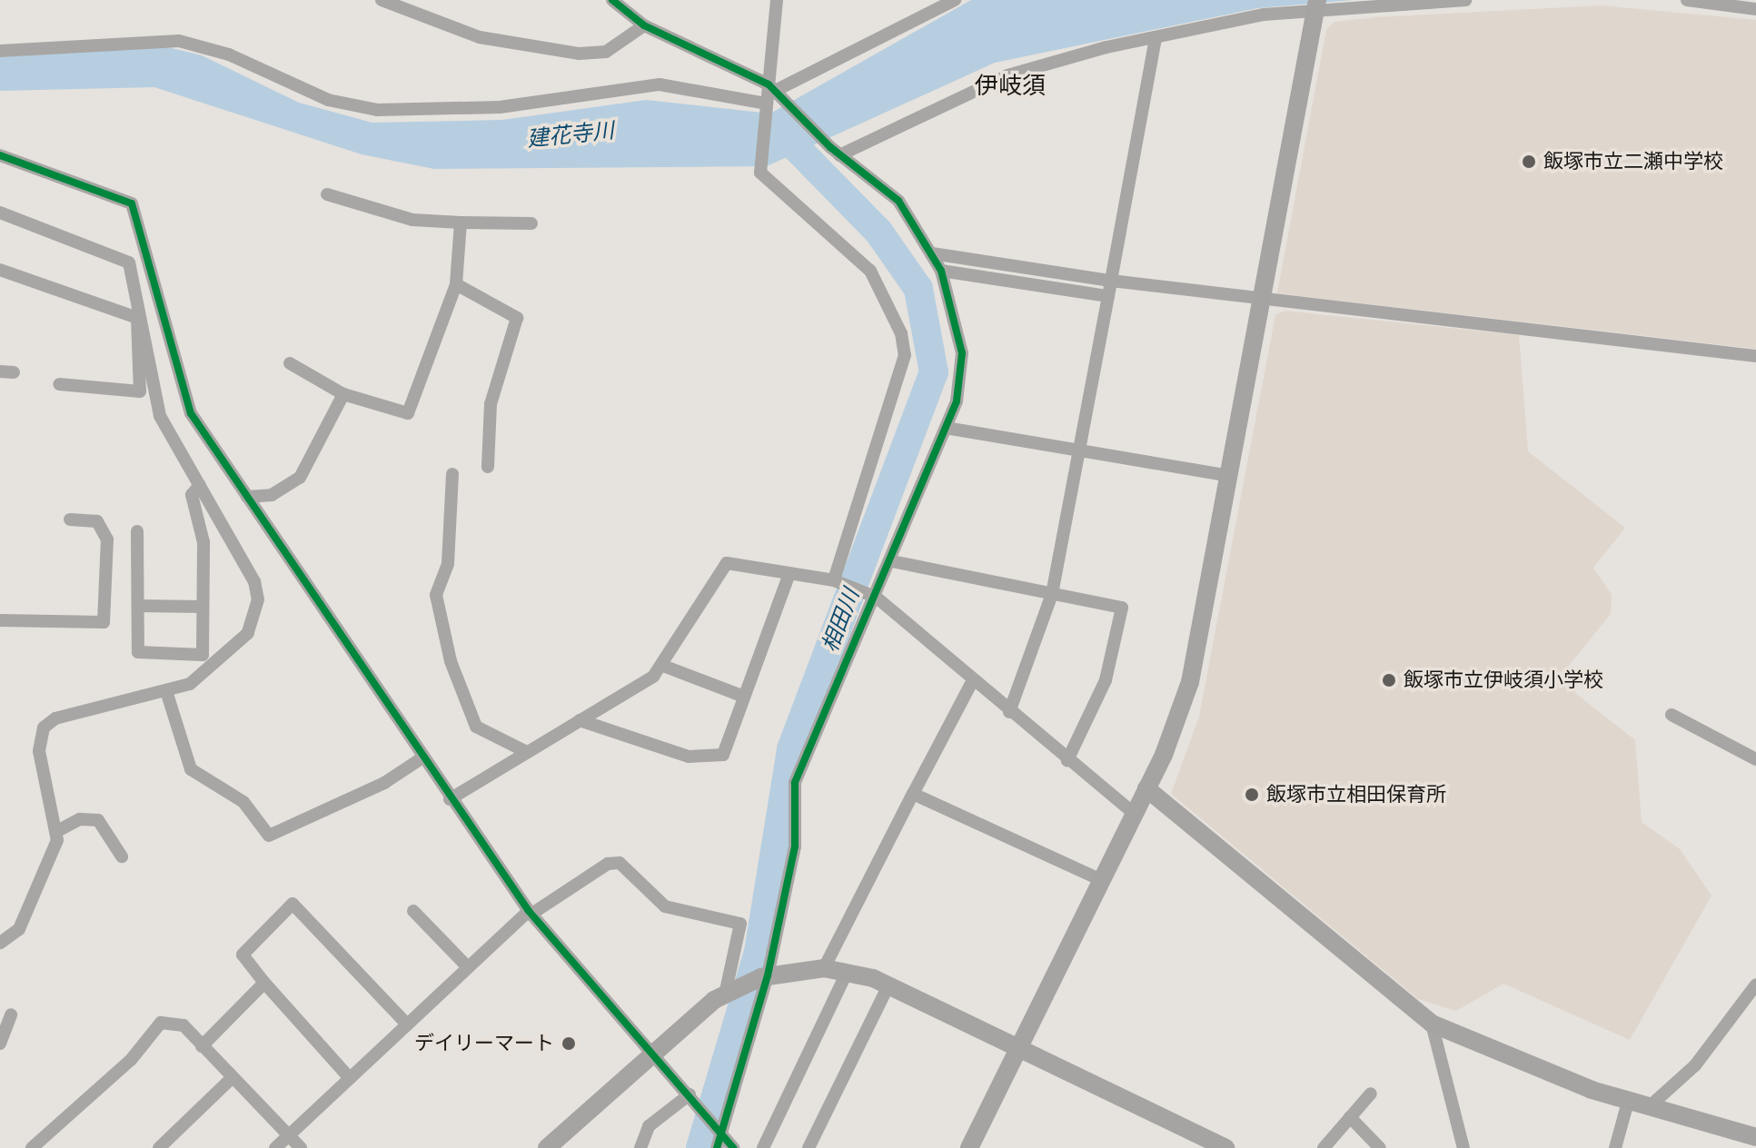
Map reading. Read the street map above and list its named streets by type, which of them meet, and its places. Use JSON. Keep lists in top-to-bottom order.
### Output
{
  "districts": ["伊岐須"],
  "water": ["建花寺川", "相田川"],
  "places": [
    "飯塚市立二瀬中学校",
    "飯塚市立伊岐須小学校",
    "飯塚市立相田保育所",
    "デイリーマート"
  ]
}
